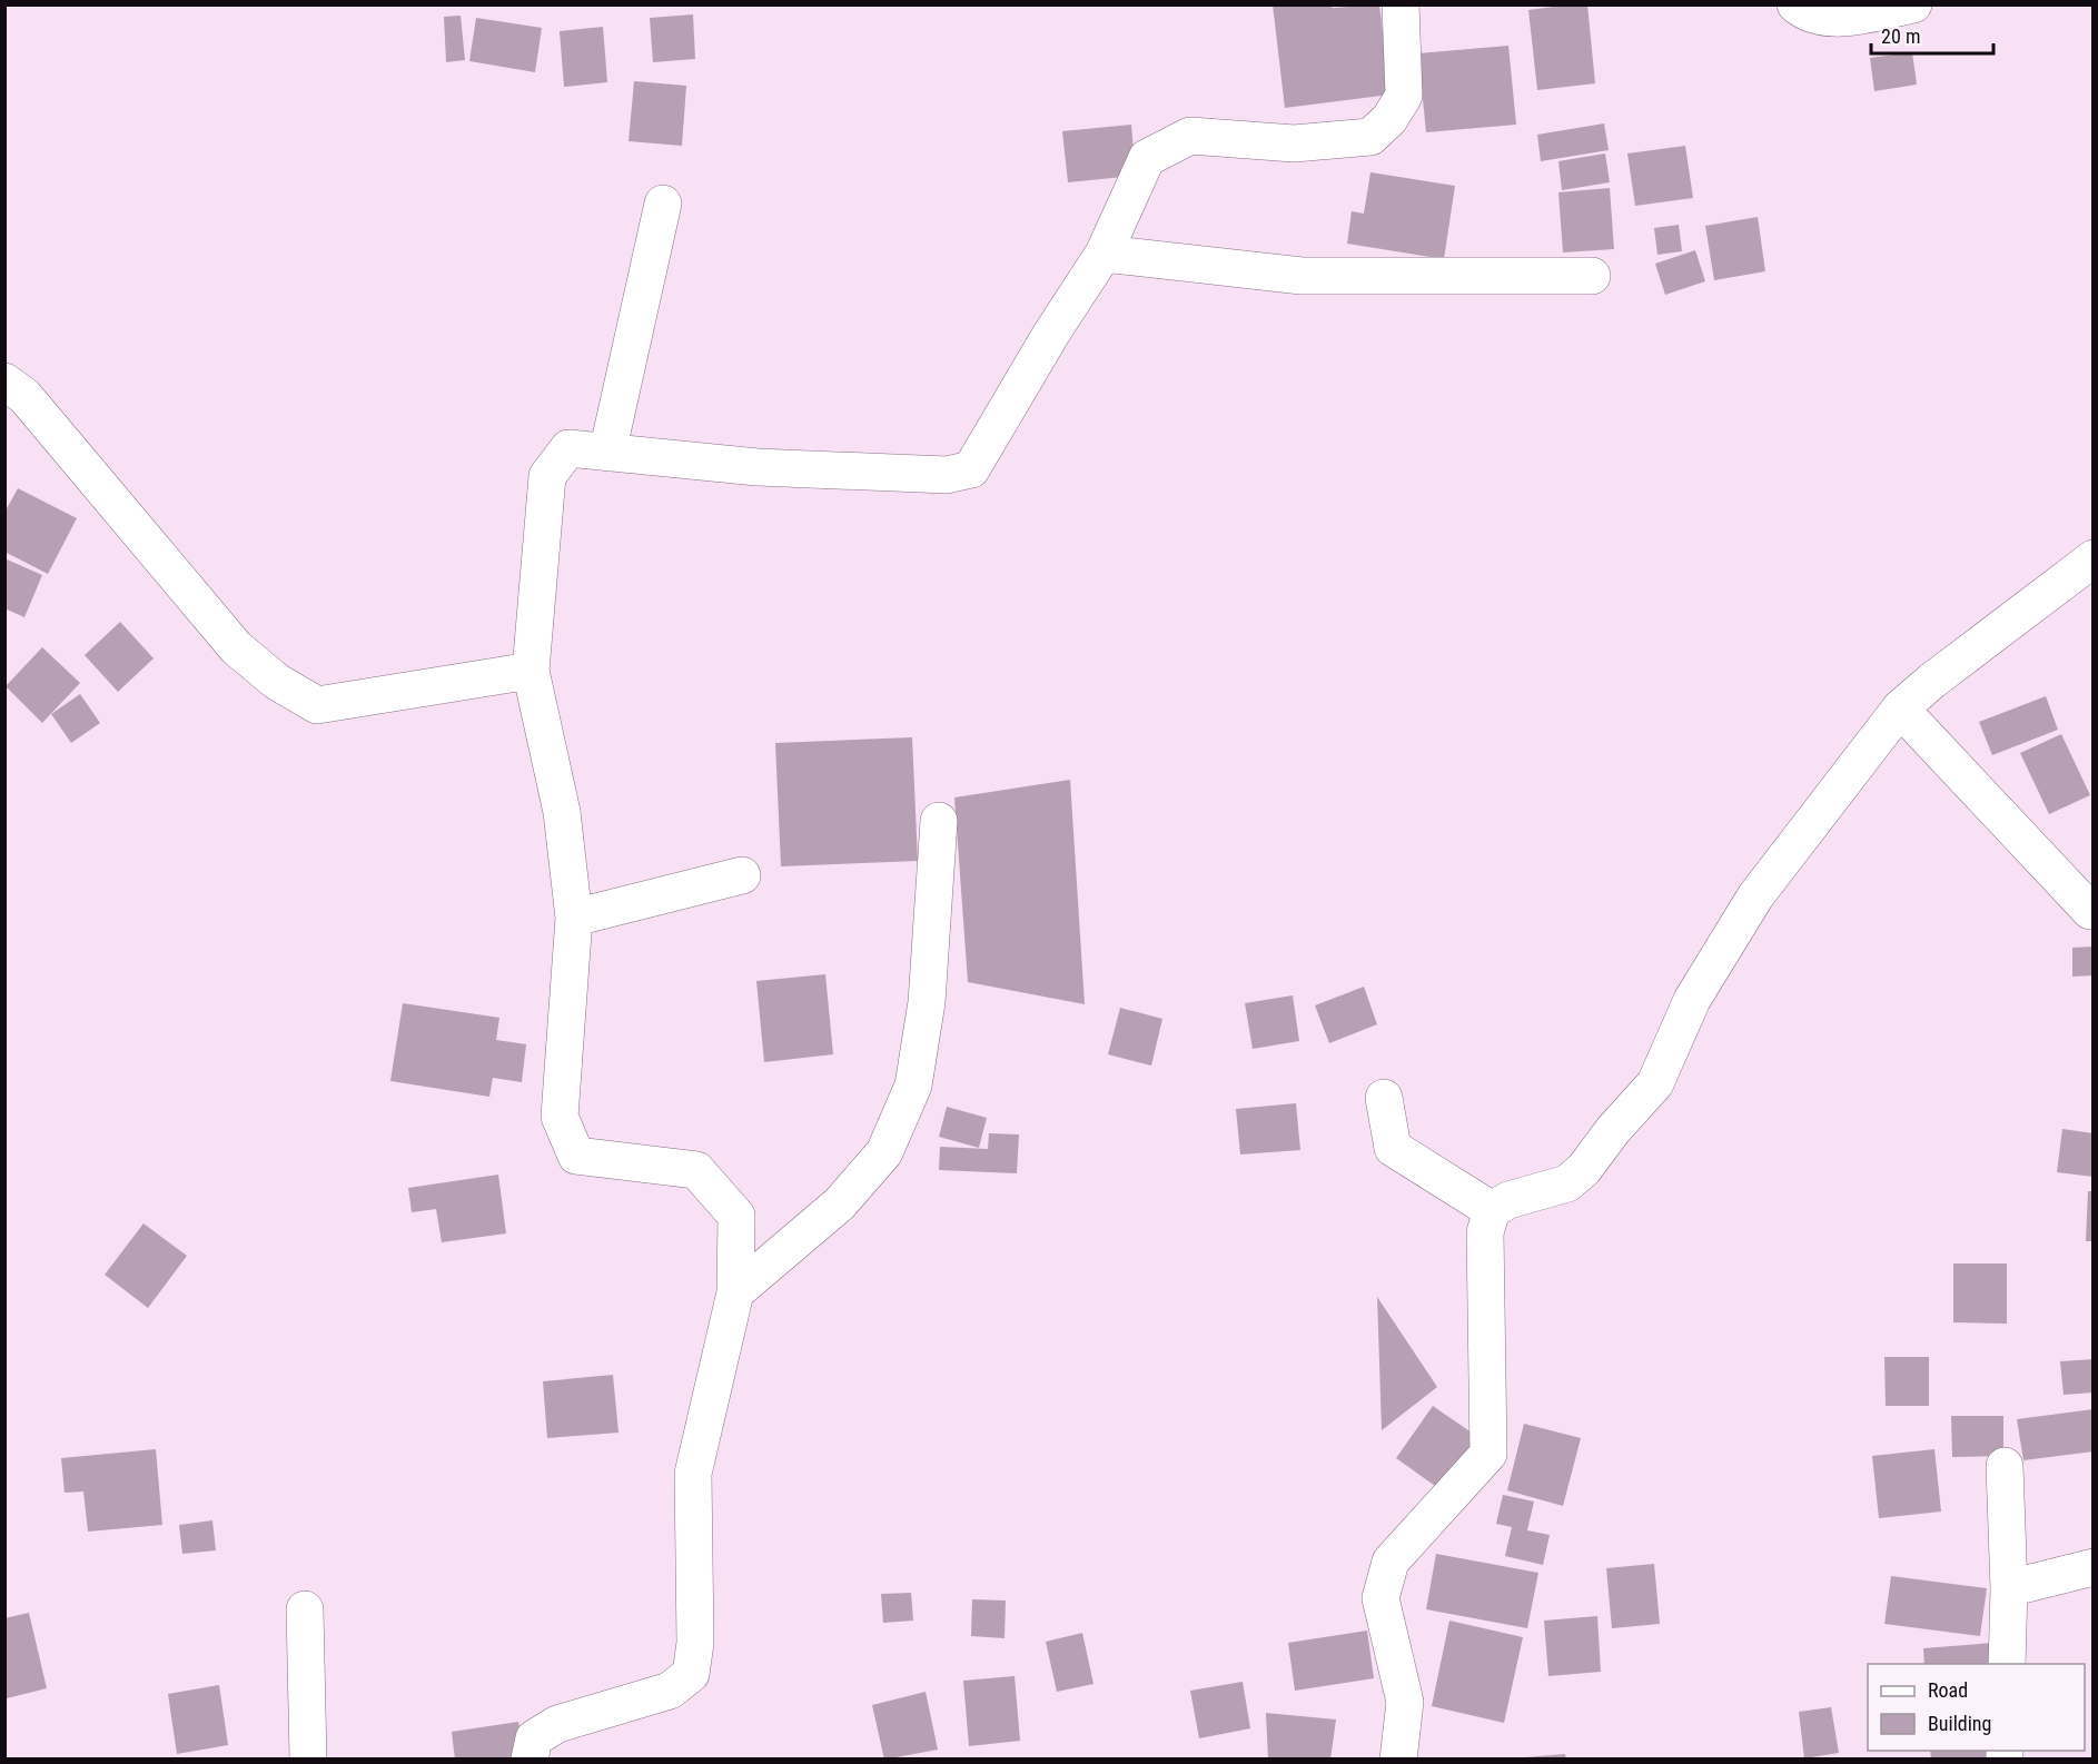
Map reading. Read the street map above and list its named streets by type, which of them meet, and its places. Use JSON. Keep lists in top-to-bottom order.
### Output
{
  "legend": ["Road", "Building"],
  "scale_bar": "20 m"
}
